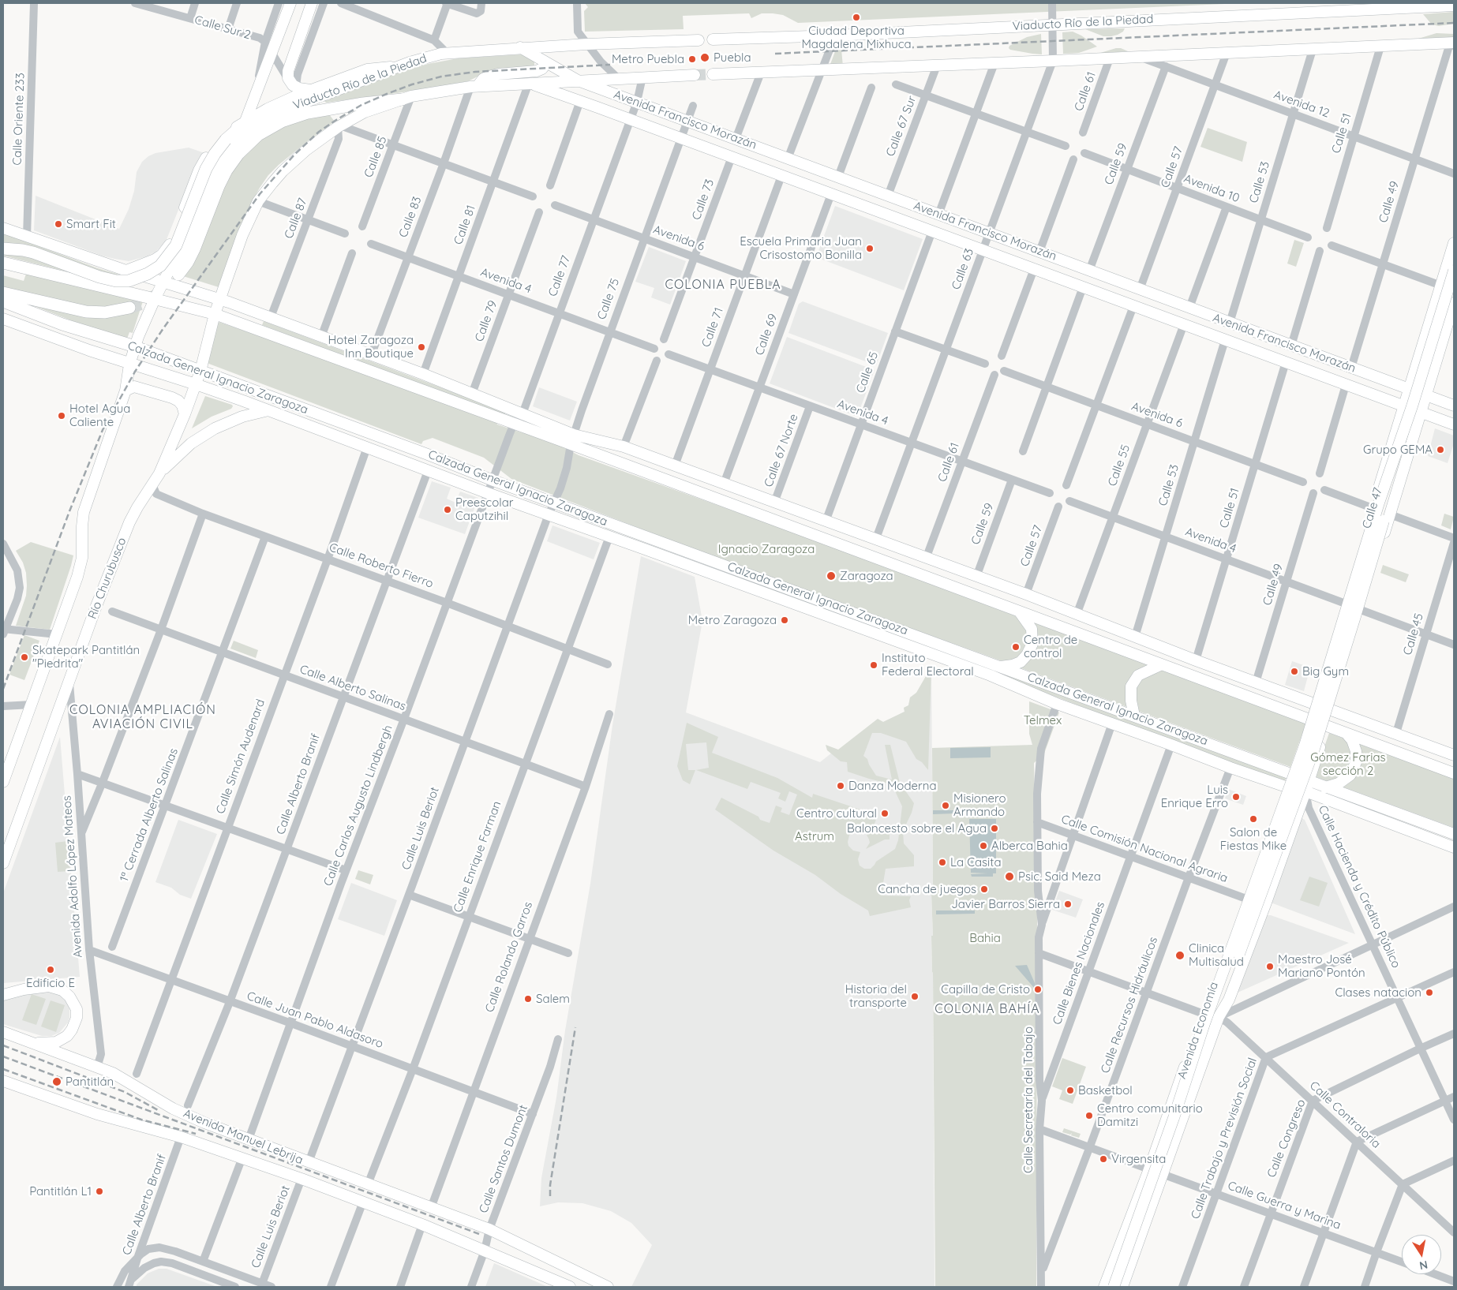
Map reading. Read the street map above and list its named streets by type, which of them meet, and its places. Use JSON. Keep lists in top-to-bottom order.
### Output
{
  "streets": {
    "highway": ["Calzada General Ignacio Zaragoza"],
    "main road": [
      "Viaducto Río de la Piedad",
      "Calle Sur 2",
      "Avenida Francisco Morazán",
      "Calle 47",
      "Río Churubusco",
      "Avenida Economía",
      "Avenida Manuel Lebrija"
    ],
    "street": [
      "Calle 61",
      "Avenida 12",
      "Calle Oriente 233",
      "Calle 67 Sur",
      "Calle 51",
      "Calle 85",
      "Calle 59",
      "Calle 57",
      "Calle 53",
      "Avenida 10",
      "Calle 73",
      "Calle 49",
      "Calle 83",
      "Calle 87",
      "Calle 81",
      "Avenida 6",
      "Calle 63",
      "Calle 77",
      "Avenida 4",
      "Calle 75",
      "Calle 79",
      "Calle 71",
      "Calle 69",
      "Calle 65",
      "Calle 67 Norte",
      "Calle 55",
      "Calle Roberto Fierro",
      "Calle 45",
      "Calle Alberto Salinas",
      "Calle Simón Audenard",
      "Calle Alberto Branif",
      "Calle Carlos Augusto Lindbergh",
      "1ª Cerrada Alberto Salinas",
      "Calle Luis Beriot",
      "Calle Comisión Nacional Agraria",
      "Calle Enrique Farman",
      "Avenida Adolfo López Mateos",
      "Calle Hacienda y Crédito Público",
      "Calle Rolando Garros",
      "Calle Bienes Nacionales",
      "Calle Recursos Hidráulicos",
      "Calle Juan Pablo Aldasoro",
      "Calle Secretaría del Tabajo",
      "Calle Contraloria",
      "Calle Trabajo y Previsión Social",
      "Calle Congreso",
      "Calle Santos Dumont",
      "Calle Guerra y Marina"
    ]
  },
  "crossings": [
    ["Viaducto Río de la Piedad", "Avenida Francisco Morazán"],
    ["Viaducto Río de la Piedad", "Calle 63"],
    ["Calle 61", "Avenida 4"],
    ["Avenida 12", "Calle 51"],
    ["Avenida 12", "Calle 59"],
    ["Avenida 12", "Calle 57"],
    ["Avenida 12", "Calle 53"],
    ["Avenida 12", "Calle 49"],
    ["Avenida Francisco Morazán", "Calle 67 Sur"],
    ["Avenida Francisco Morazán", "Calle 51"],
    ["Avenida Francisco Morazán", "Calle 59"],
    ["Avenida Francisco Morazán", "Calle 57"],
    ["Avenida Francisco Morazán", "Calle 53"],
    ["Avenida Francisco Morazán", "Calle 73"],
    ["Avenida Francisco Morazán", "Calle 49"],
    ["Avenida Francisco Morazán", "Calle 81"],
    ["Avenida Francisco Morazán", "Calle 63"],
    ["Avenida Francisco Morazán", "Calle 77"],
    ["Avenida Francisco Morazán", "Calle 75"],
    ["Avenida Francisco Morazán", "Calle 71"],
    ["Avenida Francisco Morazán", "Calle 69"],
    ["Avenida Francisco Morazán", "Calle 65"],
    ["Avenida Francisco Morazán", "Calle 55"],
    ["Avenida Francisco Morazán", "Calle 47"],
    ["Calle 51", "Avenida 6"],
    ["Calle 51", "Avenida 4"],
    ["Calle 59", "Avenida 10"],
    ["Calle 59", "Avenida 4"],
    ["Calle 57", "Avenida 10"],
    ["Calle 53", "Avenida 10"],
    ["Calle 53", "Avenida 6"],
    ["Calle 53", "Avenida 4"],
    ["Calle 73", "Avenida 6"],
    ["Calle 49", "Avenida 4"],
    ["Calle 83", "Avenida 4"],
    ["Calle 81", "Avenida 4"],
    ["Avenida 6", "Calle 77"],
    ["Avenida 6", "Calle 75"],
    ["Avenida 6", "Calle 71"],
    ["Avenida 6", "Calle 69"],
    ["Avenida 6", "Calle 55"],
    ["Calle 63", "Avenida 4"],
    ["Calle 77", "Avenida 4"],
    ["Calle 77", "Calzada General Ignacio Zaragoza"],
    ["Calle 77", "Calle Carlos Augusto Lindbergh"],
    ["Avenida 4", "Calle 75"],
    ["Avenida 4", "Calle 79"],
    ["Avenida 4", "Calle 71"],
    ["Avenida 4", "Calle 69"],
    ["Avenida 4", "Calle 65"],
    ["Avenida 4", "Calle 67 Norte"],
    ["Avenida 4", "Calle 55"],
    ["Avenida 4", "Calle 47"],
    ["Calle 75", "Calzada General Ignacio Zaragoza"],
    ["Calle 75", "Calle Luis Beriot"],
    ["Calzada General Ignacio Zaragoza", "Calle 47"],
    ["Calzada General Ignacio Zaragoza", "Río Churubusco"],
    ["Calzada General Ignacio Zaragoza", "Calle Simón Audenard"],
    ["Calzada General Ignacio Zaragoza", "Calle Alberto Branif"],
    ["Calzada General Ignacio Zaragoza", "Calle Carlos Augusto Lindbergh"],
    ["Calzada General Ignacio Zaragoza", "Calle Luis Beriot"],
    ["Calzada General Ignacio Zaragoza", "Calle Enrique Farman"],
    ["Calzada General Ignacio Zaragoza", "Calle Hacienda y Crédito Público"],
    ["Calzada General Ignacio Zaragoza", "Calle Bienes Nacionales"],
    ["Calzada General Ignacio Zaragoza", "Calle Recursos Hidráulicos"],
    ["Calzada General Ignacio Zaragoza", "Avenida Economía"],
    ["Calzada General Ignacio Zaragoza", "Calle Secretaría del Tabajo"],
    ["Calle 47", "Calle Hacienda y Crédito Público"],
    ["Calle 47", "Avenida Economía"],
    ["Calle Roberto Fierro", "Río Churubusco"],
    ["Calle Roberto Fierro", "Calle Simón Audenard"],
    ["Calle Roberto Fierro", "Calle Alberto Branif"],
    ["Calle Roberto Fierro", "Calle Carlos Augusto Lindbergh"],
    ["Calle Roberto Fierro", "1ª Cerrada Alberto Salinas"],
    ["Calle Roberto Fierro", "Calle Luis Beriot"],
    ["Calle Roberto Fierro", "Calle Enrique Farman"],
    ["Río Churubusco", "Avenida Adolfo López Mateos"],
    ["Calle Alberto Salinas", "Calle Simón Audenard"],
    ["Calle Alberto Salinas", "Calle Alberto Branif"],
    ["Calle Alberto Salinas", "Calle Carlos Augusto Lindbergh"],
    ["Calle Alberto Salinas", "1ª Cerrada Alberto Salinas"],
    ["Calle Alberto Salinas", "Calle Luis Beriot"],
    ["Calle Alberto Salinas", "Calle Enrique Farman"],
    ["Calle Alberto Salinas", "Calle Rolando Garros"],
    ["Calle Simón Audenard", "Calle Juan Pablo Aldasoro"],
    ["Calle Alberto Branif", "Calle Juan Pablo Aldasoro"],
    ["Calle Alberto Branif", "Avenida Manuel Lebrija"],
    ["Calle Carlos Augusto Lindbergh", "Calle Juan Pablo Aldasoro"],
    ["Calle Carlos Augusto Lindbergh", "Avenida Manuel Lebrija"],
    ["Calle Luis Beriot", "Calle Juan Pablo Aldasoro"],
    ["Calle Luis Beriot", "Avenida Manuel Lebrija"],
    ["Calle Comisión Nacional Agraria", "Calle Bienes Nacionales"],
    ["Calle Comisión Nacional Agraria", "Calle Recursos Hidráulicos"],
    ["Calle Comisión Nacional Agraria", "Avenida Economía"],
    ["Calle Comisión Nacional Agraria", "Calle Secretaría del Tabajo"],
    ["Calle Enrique Farman", "Calle Juan Pablo Aldasoro"],
    ["Calle Enrique Farman", "Avenida Manuel Lebrija"],
    ["Avenida Adolfo López Mateos", "Calle Juan Pablo Aldasoro"],
    ["Avenida Adolfo López Mateos", "Avenida Manuel Lebrija"],
    ["Calle Hacienda y Crédito Público", "Avenida Economía"],
    ["Calle Hacienda y Crédito Público", "Calle Trabajo y Previsión Social"],
    ["Calle Hacienda y Crédito Público", "Calle Congreso"],
    ["Calle Rolando Garros", "Calle Juan Pablo Aldasoro"],
    ["Calle Rolando Garros", "Avenida Manuel Lebrija"],
    ["Calle Bienes Nacionales", "Calle Secretaría del Tabajo"],
    ["Calle Recursos Hidráulicos", "Calle Secretaría del Tabajo"],
    ["Calle Recursos Hidráulicos", "Calle Guerra y Marina"],
    ["Calle Juan Pablo Aldasoro", "Calle Santos Dumont"],
    ["Avenida Economía", "Calle Contraloria"],
    ["Avenida Economía", "Calle Guerra y Marina"],
    ["Calle Secretaría del Tabajo", "Calle Guerra y Marina"],
    ["Calle Contraloria", "Calle Trabajo y Previsión Social"],
    ["Calle Contraloria", "Calle Congreso"],
    ["Avenida Manuel Lebrija", "Calle Santos Dumont"],
    ["Calle Trabajo y Previsión Social", "Calle Guerra y Marina"],
    ["Calle Congreso", "Calle Guerra y Marina"]
  ],
  "districts": ["COLONIA PUEBLA", "COLONIA AMPLIACIÓN AVIACIÓN CIVIL", "COLONIA BAHÍA"],
  "parks": [
    "Ignacio Zaragoza",
    "Telmex",
    "Gómez Farias sección 2",
    "Astrum",
    "Bahia"
  ],
  "places": [
    "Ciudad Deportiva Magdalena Mixhuca",
    "Puebla",
    "Metro Puebla",
    "Smart Fit",
    "Escuela Primaria Juan Crisostomo Bonilla",
    "Hotel Zaragoza Inn Boutique",
    "Hotel Agua Caliente",
    "Grupo GEMA",
    "Preescolar Caputzihil",
    "Zaragoza",
    "Metro Zaragoza",
    "Centro de control",
    "Skatepark Pantitlán \"Piedrita\"",
    "Instituto Federal Electoral",
    "Big Gym",
    "Danza Moderna",
    "Luis Enrique Erro",
    "Misionero Armando",
    "Centro cultural",
    "Salon de Fiestas Mike",
    "Baloncesto sobre el Agua",
    "Alberca Bahia",
    "La Casita",
    "Psic. Said Meza",
    "Cancha de juegos",
    "Javier Barros Sierra",
    "Clinica Multisalud",
    "Maestro José Mariano Pontón",
    "Edificio E",
    "Capilla de Cristo",
    "Clases natacion",
    "Historia del transporte",
    "Salem",
    "Pantitlán",
    "Basketbol",
    "Centro comunitario Damitzi",
    "Virgensita",
    "Pantitlán L1"
  ],
  "north": "bottom"
}
